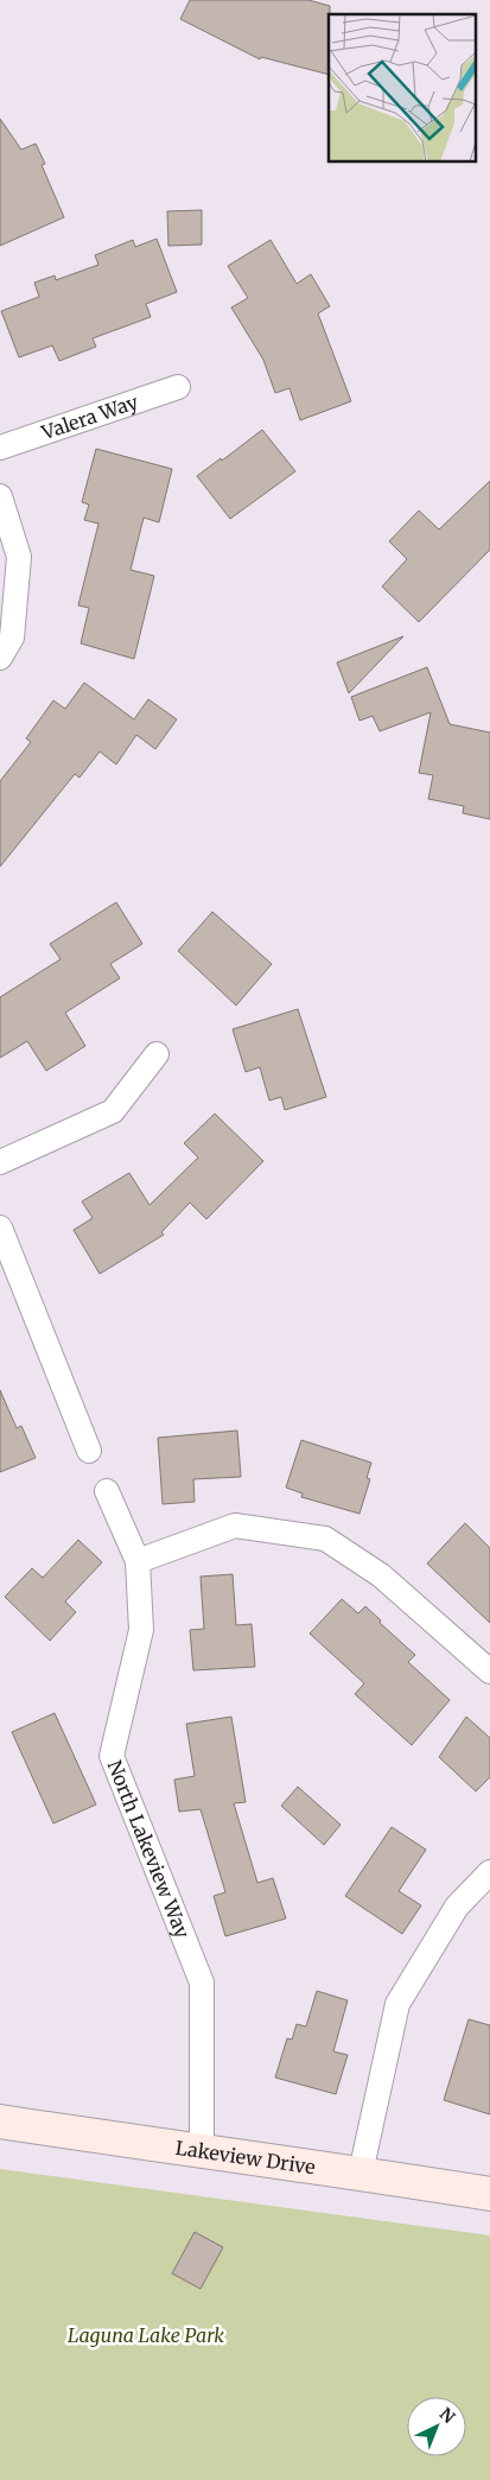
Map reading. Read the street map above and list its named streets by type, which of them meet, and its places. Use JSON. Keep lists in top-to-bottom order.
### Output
{
  "streets": {
    "street": ["Valera Way", "North Lakeview Way", "Lakeview Drive"]
  },
  "crossings": [
    ["North Lakeview Way", "Lakeview Drive"]
  ],
  "parks": ["Laguna Lake Park"],
  "north": "top right"
}
